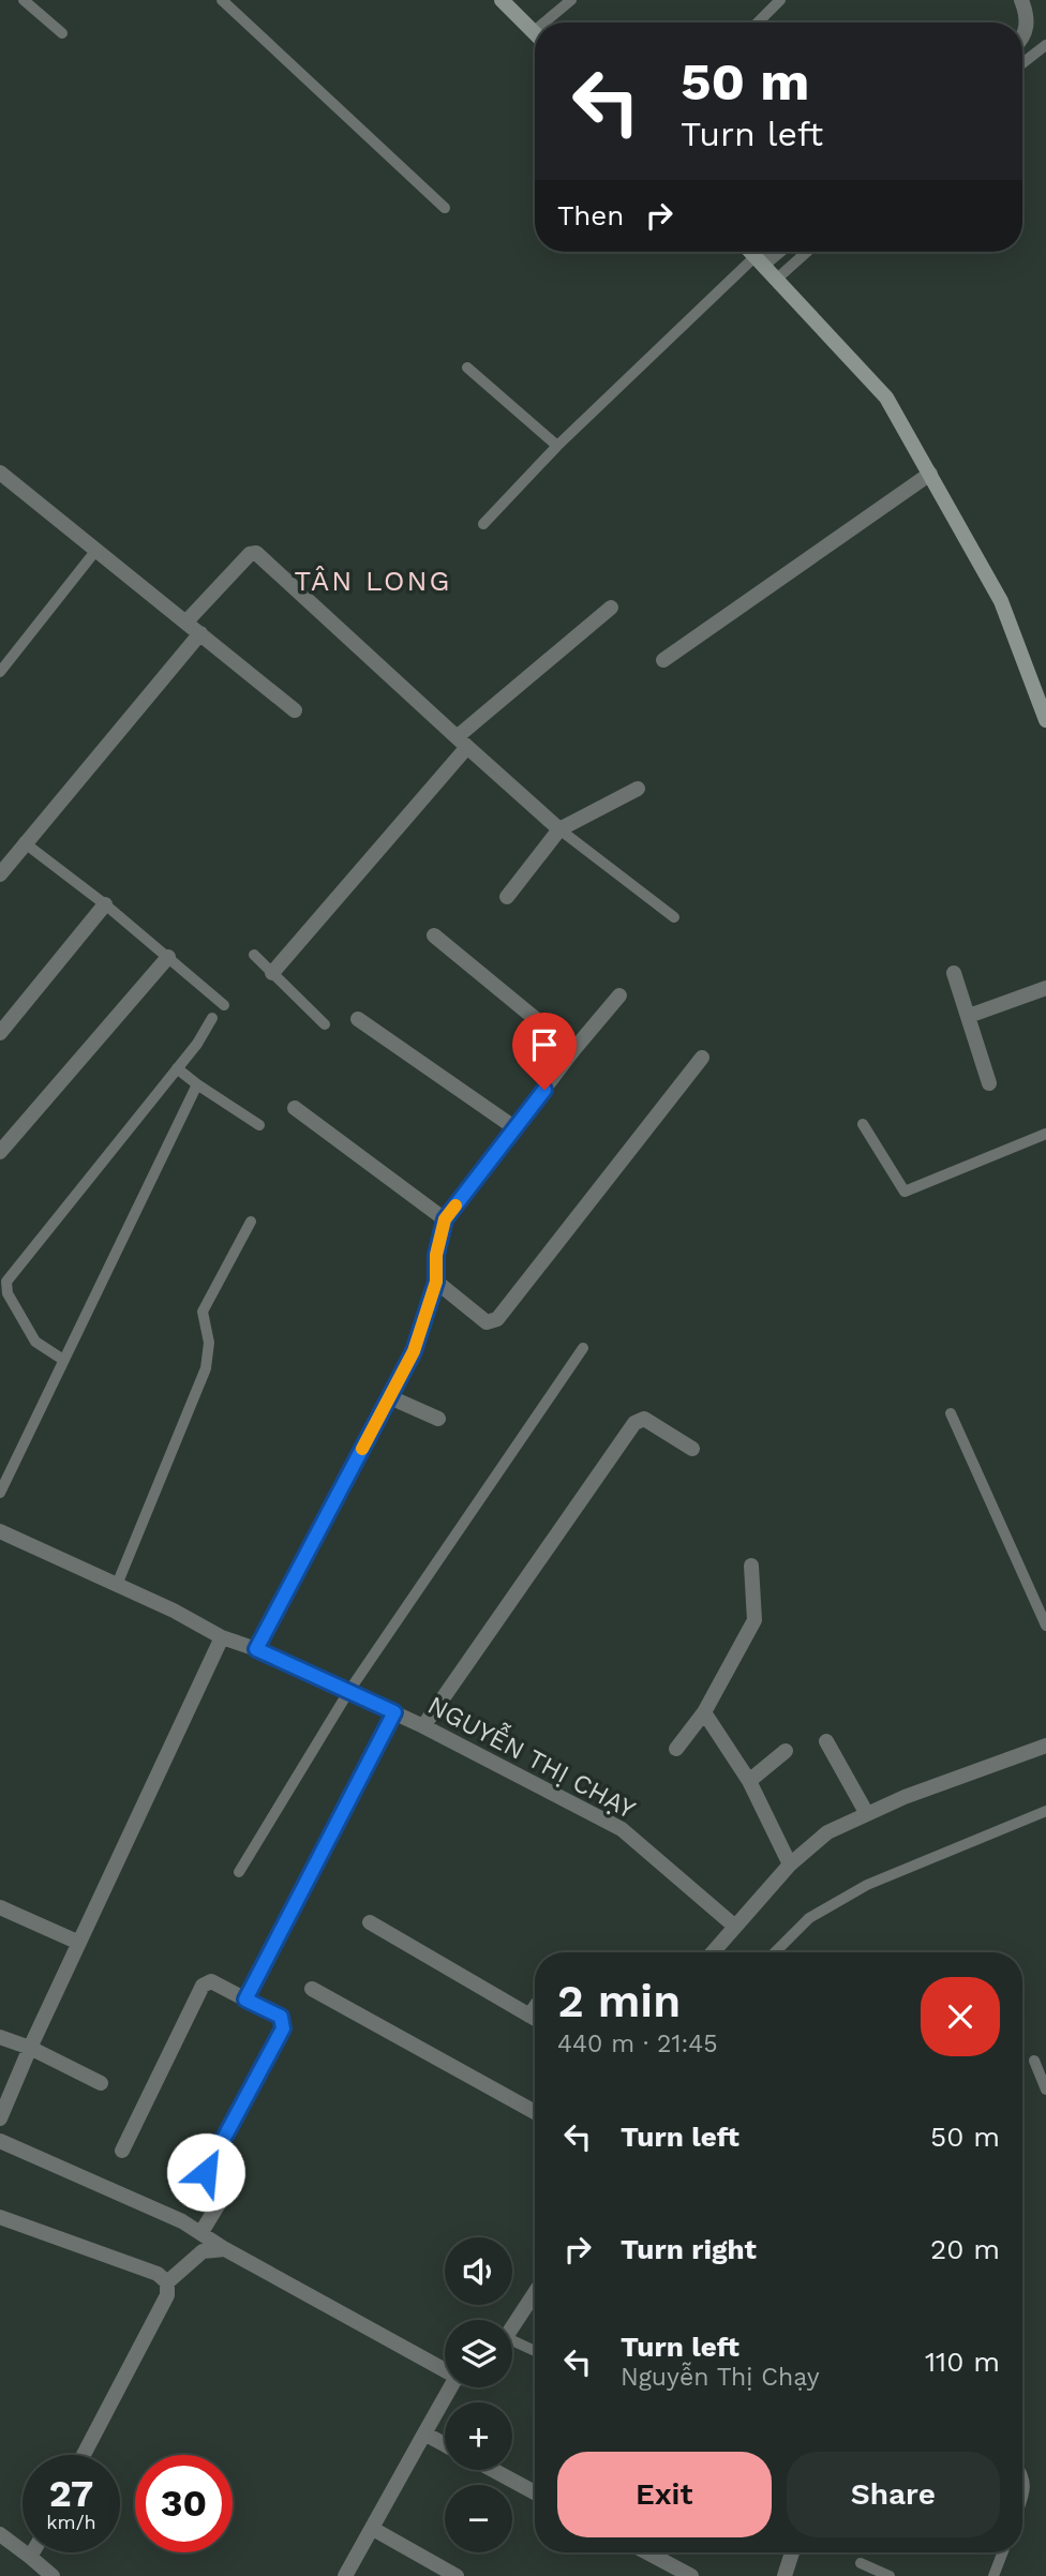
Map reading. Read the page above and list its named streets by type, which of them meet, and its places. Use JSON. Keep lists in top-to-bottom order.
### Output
{
  "streets": {
    "street": ["NGUYỄN THỊ CHẠY"]
  },
  "districts": ["TÂN LONG"],
  "page": {
    "turn": ["50 m", "Turn left"],
    "then": "Then",
    "heading": ["2 min", "440 m · 21:45"],
    "list": [
      {
        "name": "Turn left",
        "value": "50 m"
      },
      {
        "name": "Turn right",
        "value": "20 m"
      },
      {
        "name": "Turn left",
        "note": "Nguyễn Thị Chạy",
        "value": "110 m"
      }
    ],
    "map_buttons": ["+", "−"],
    "buttons": ["Exit", "Share"],
    "speed": "27 km/h",
    "limit": "30"
  }
}
